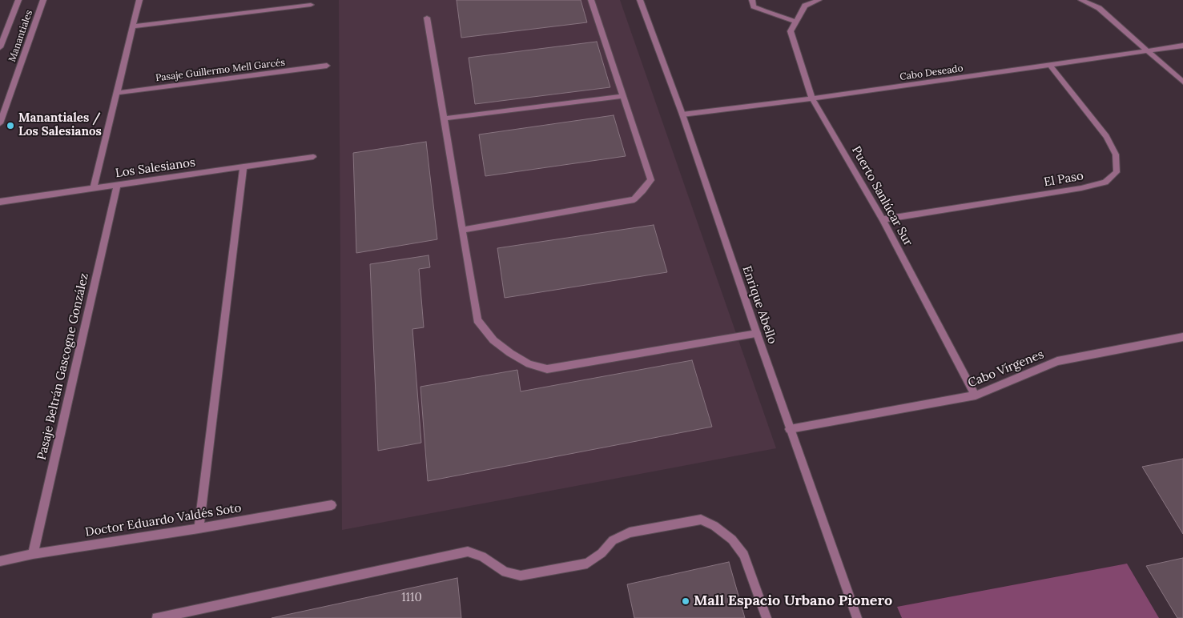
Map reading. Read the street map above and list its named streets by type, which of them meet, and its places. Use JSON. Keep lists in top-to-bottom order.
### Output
{
  "streets": {
    "street": [
      "Manantiales",
      "Pasaje Guillermo Mell Garcés",
      "Cabo Deseado",
      "Los Salesianos",
      "El Paso",
      "Puerto Sanlúcar Sur",
      "Enrique Abello",
      "Pasaje Beltrán Gascogne González",
      "Cabo Vírgenes",
      "Doctor Eduardo Valdés Soto"
    ]
  },
  "crossings": [
    ["Cabo Deseado", "El Paso"],
    ["Cabo Deseado", "Puerto Sanlúcar Sur"],
    ["Cabo Deseado", "Enrique Abello"],
    ["Los Salesianos", "Pasaje Beltrán Gascogne González"],
    ["El Paso", "Puerto Sanlúcar Sur"],
    ["Puerto Sanlúcar Sur", "Cabo Vírgenes"],
    ["Enrique Abello", "Cabo Vírgenes"],
    ["Pasaje Beltrán Gascogne González", "Doctor Eduardo Valdés Soto"]
  ],
  "places": ["Manantiales / Los Salesianos", "Mall Espacio Urbano Pionero"],
  "house_numbers": ["1110"]
}
